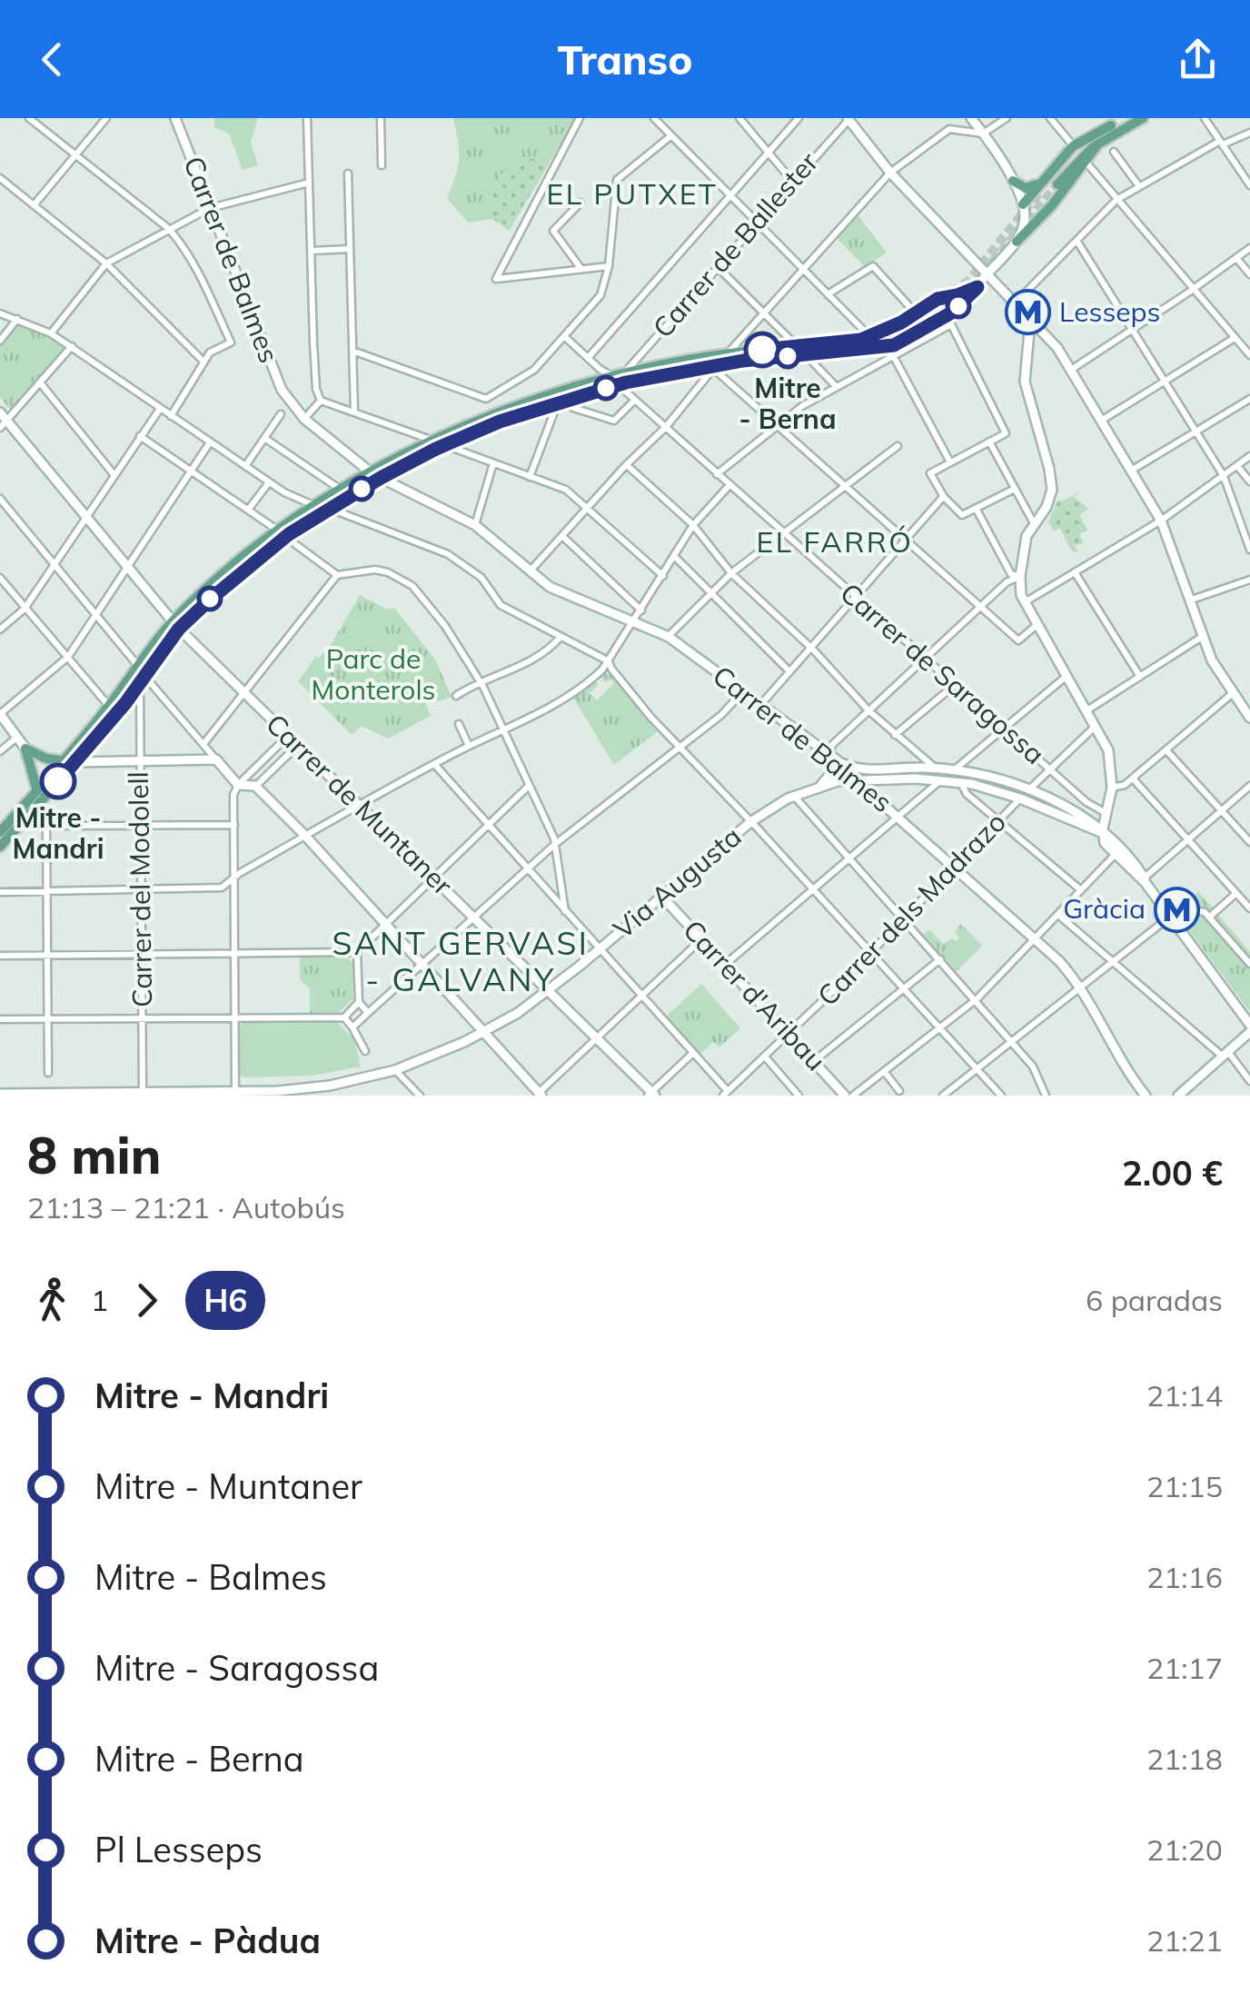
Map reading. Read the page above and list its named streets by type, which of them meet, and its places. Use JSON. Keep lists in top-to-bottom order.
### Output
{
  "streets": {
    "main road": [
      "Carrer de Balmes",
      "Carrer de Muntaner",
      "Via Augusta",
      "Carrer d'Aribau"
    ],
    "street": [
      "Carrer de Ballester",
      "Carrer de Saragossa",
      "Carrer del Modolell",
      "Carrer dels Madrazo"
    ]
  },
  "crossings": [
    ["Carrer de Ballester", "Carrer de Saragossa"],
    ["Carrer de Balmes", "Via Augusta"],
    ["Carrer de Balmes", "Carrer dels Madrazo"],
    ["Carrer de Saragossa", "Carrer dels Madrazo"],
    ["Carrer de Muntaner", "Via Augusta"],
    ["Via Augusta", "Carrer del Modolell"],
    ["Via Augusta", "Carrer dels Madrazo"],
    ["Via Augusta", "Carrer d'Aribau"],
    ["Carrer dels Madrazo", "Carrer d'Aribau"]
  ],
  "districts": ["EL PUTXET", "EL FARRÓ", "SANT GERVASI - GALVANY"],
  "parks": ["Parc de Monterols"],
  "places": {
    "metro station": ["Lesseps", "Gràcia"],
    "other": ["Mitre - Berna", "Mitre - Mandri"]
  },
  "lines": ["bus line H6"],
  "page": {
    "header": "Transo",
    "heading": ["8 min", "21:13 – 21:21 · Autobús", "2.00 €"],
    "legs": ["1", "H6", "6 paradas"],
    "list": [
      {
        "name": "Mitre - Mandri",
        "value": "21:14"
      },
      {
        "name": "Mitre - Muntaner",
        "value": "21:15"
      },
      {
        "name": "Mitre - Balmes",
        "value": "21:16"
      },
      {
        "name": "Mitre - Saragossa",
        "value": "21:17"
      },
      {
        "name": "Mitre - Berna",
        "value": "21:18"
      },
      {
        "name": "Pl Lesseps",
        "value": "21:20"
      },
      {
        "name": "Mitre - Pàdua",
        "value": "21:21"
      }
    ]
  }
}
